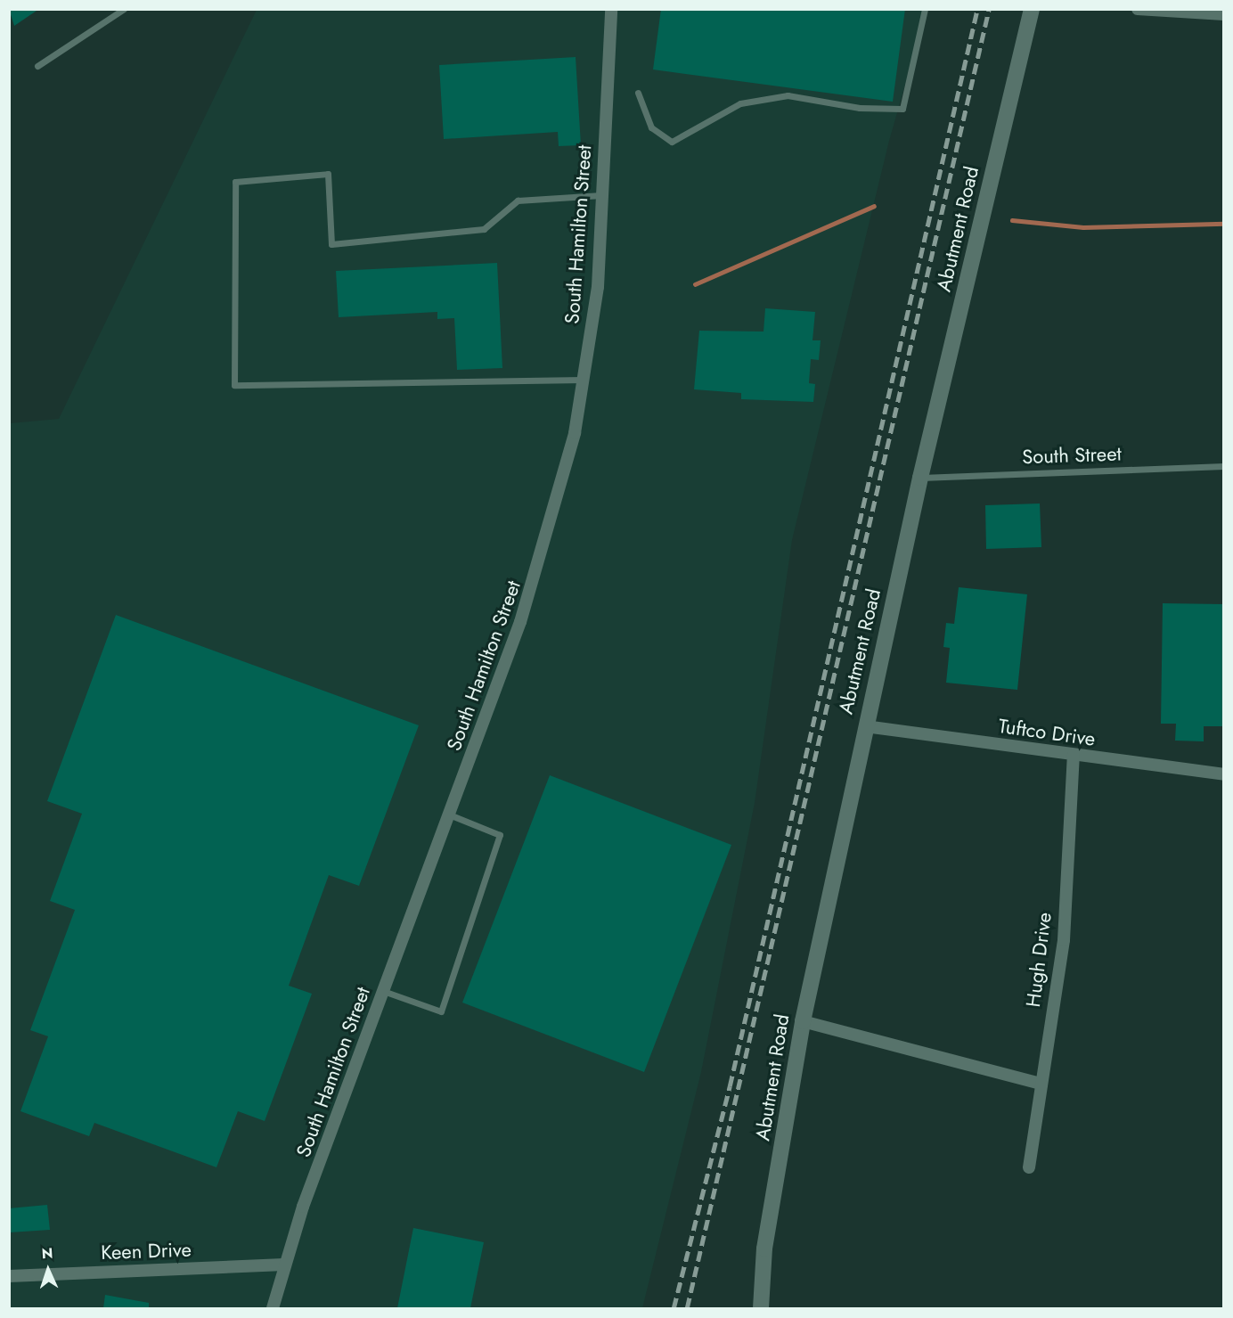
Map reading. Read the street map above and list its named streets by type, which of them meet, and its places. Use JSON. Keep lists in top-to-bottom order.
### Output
{
  "streets": {
    "main road": ["Abutment Road"],
    "street": [
      "South Hamilton Street",
      "Tuftco Drive",
      "Hugh Drive",
      "Keen Drive"
    ],
    "lane": ["South Street"]
  },
  "crossings": [
    ["Abutment Road", "South Street"],
    ["Abutment Road", "Tuftco Drive"],
    ["South Hamilton Street", "Keen Drive"],
    ["Tuftco Drive", "Hugh Drive"]
  ],
  "north": "top"
}
